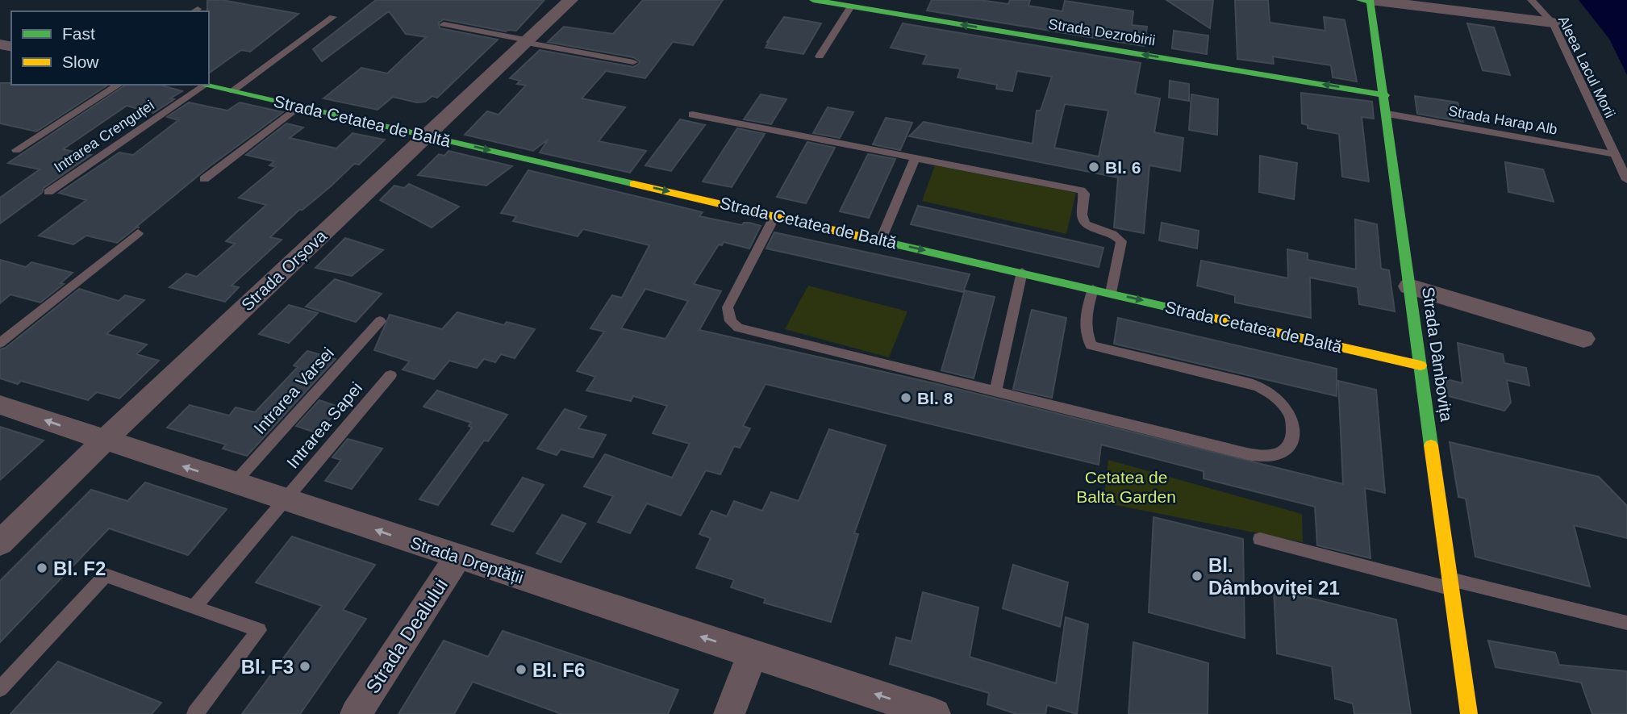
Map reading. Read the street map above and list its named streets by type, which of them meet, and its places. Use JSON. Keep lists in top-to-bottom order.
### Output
{
  "streets": {
    "street": [
      "Strada Dezrobirii",
      "Strada Cetatea de Baltă",
      "Strada Orșova",
      "Strada Dâmbovița",
      "Strada Dreptății",
      "Strada Dealului"
    ],
    "lane": [
      "Aleea Lacul Morii",
      "Strada Harap Alb",
      "Intrarea Crenguței",
      "Intrarea Varsei",
      "Intrarea Sapei"
    ]
  },
  "crossings": [
    ["Strada Dezrobirii", "Strada Dâmbovița"],
    ["Aleea Lacul Morii", "Strada Harap Alb"],
    ["Strada Harap Alb", "Strada Dâmbovița"],
    ["Strada Cetatea de Baltă", "Strada Orșova"],
    ["Strada Cetatea de Baltă", "Strada Dâmbovița"],
    ["Strada Orșova", "Strada Dreptății"],
    ["Intrarea Varsei", "Strada Dreptății"],
    ["Intrarea Sapei", "Strada Dreptății"],
    ["Strada Dreptății", "Strada Dealului"]
  ],
  "one_way": ["Strada Dezrobirii", "Strada Cetatea de Baltă", "Strada Dreptății"],
  "parks": ["Cetatea de Balta Garden"],
  "places": [
    "Bl. 6",
    "Bl. 8",
    "Bl. F2",
    "Bl. Dâmboviței 21",
    "Bl. F3",
    "Bl. F6"
  ],
  "legend": ["Fast", "Slow"]
}
